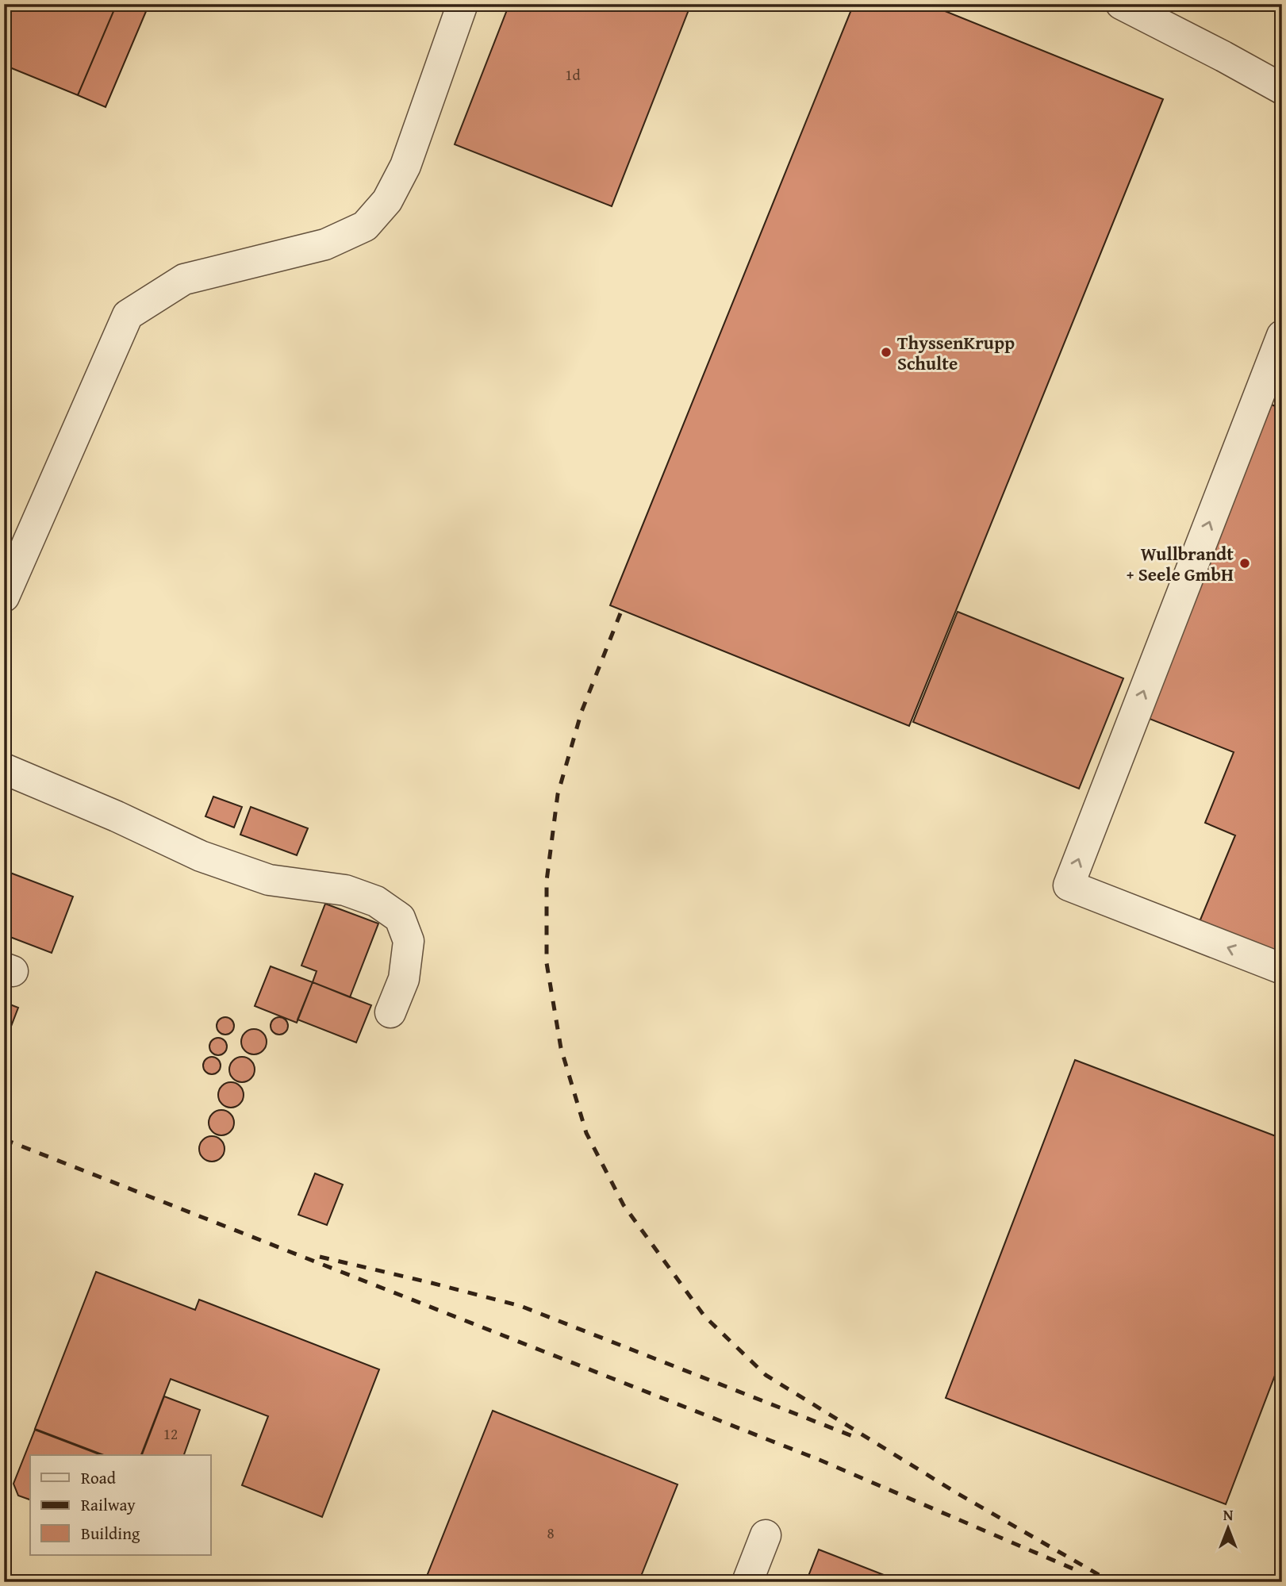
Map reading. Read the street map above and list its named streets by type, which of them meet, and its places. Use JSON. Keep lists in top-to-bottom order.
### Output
{
  "places": ["ThyssenKrupp Schulte", "Wullbrandt + Seele GmbH"],
  "house_numbers": ["1d", "12", "8"],
  "legend": ["Road", "Railway", "Building"],
  "north": "top"
}
